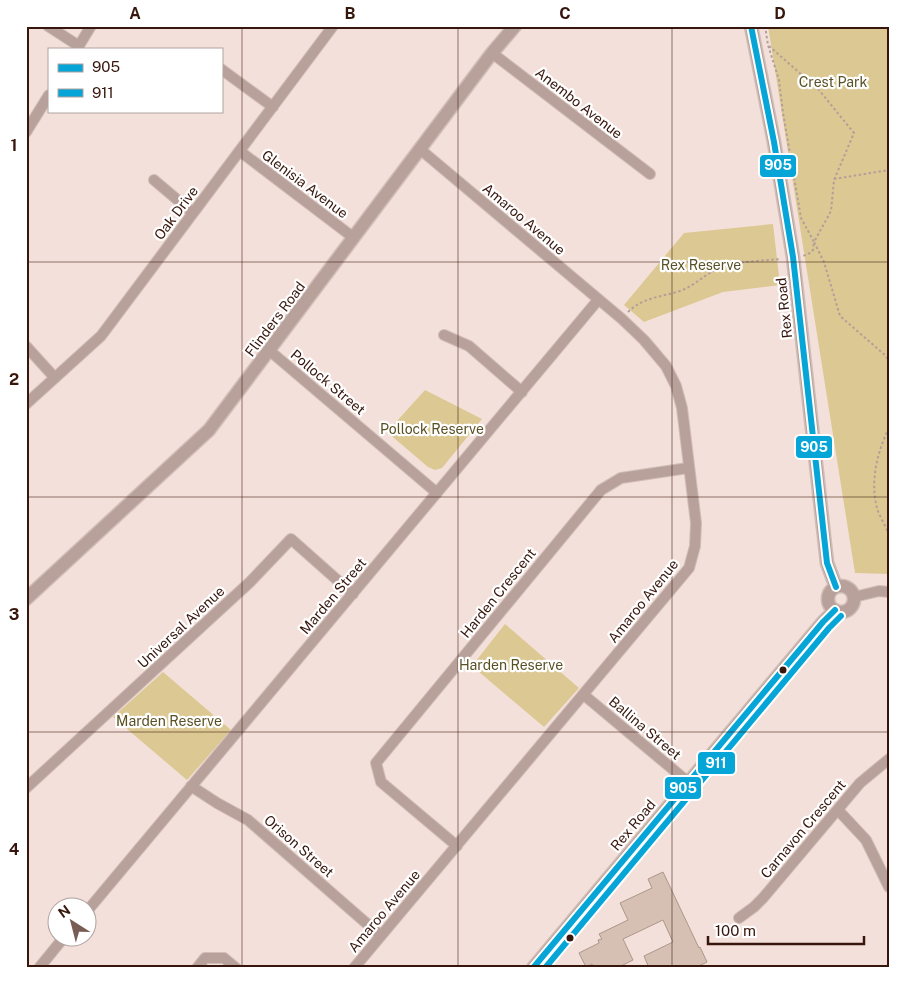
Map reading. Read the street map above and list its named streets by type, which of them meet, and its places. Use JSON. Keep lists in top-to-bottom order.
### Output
{
  "streets": {
    "street": [
      "Anembo Avenue",
      "Glenisia Avenue",
      "Oak Drive",
      "Amaroo Avenue",
      "Rex Road",
      "Flinders Road",
      "Pollock Street",
      "Harden Crescent",
      "Marden Street",
      "Universal Avenue",
      "Ballina Street",
      "Carnavon Crescent",
      "Orison Street"
    ]
  },
  "crossings": [
    ["Anembo Avenue", "Flinders Road"],
    ["Glenisia Avenue", "Oak Drive"],
    ["Glenisia Avenue", "Flinders Road"],
    ["Amaroo Avenue", "Flinders Road"],
    ["Amaroo Avenue", "Harden Crescent"],
    ["Amaroo Avenue", "Marden Street"],
    ["Amaroo Avenue", "Ballina Street"],
    ["Amaroo Avenue", "Orison Street"],
    ["Rex Road", "Ballina Street"],
    ["Flinders Road", "Pollock Street"],
    ["Pollock Street", "Marden Street"],
    ["Marden Street", "Universal Avenue"],
    ["Marden Street", "Orison Street"]
  ],
  "parks": [
    "Crest Park",
    "Rex Reserve",
    "Pollock Reserve",
    "Harden Reserve",
    "Marden Reserve"
  ],
  "lines": ["transit line 905", "transit line 911"],
  "legend": ["905", "911"],
  "scale_bar": "100 m",
  "north": "top left",
  "grid": {
    "columns": [
      "A",
      "B",
      "C",
      "D"
    ],
    "rows": [
      "1",
      "2",
      "3",
      "4"
    ]
  }
}
